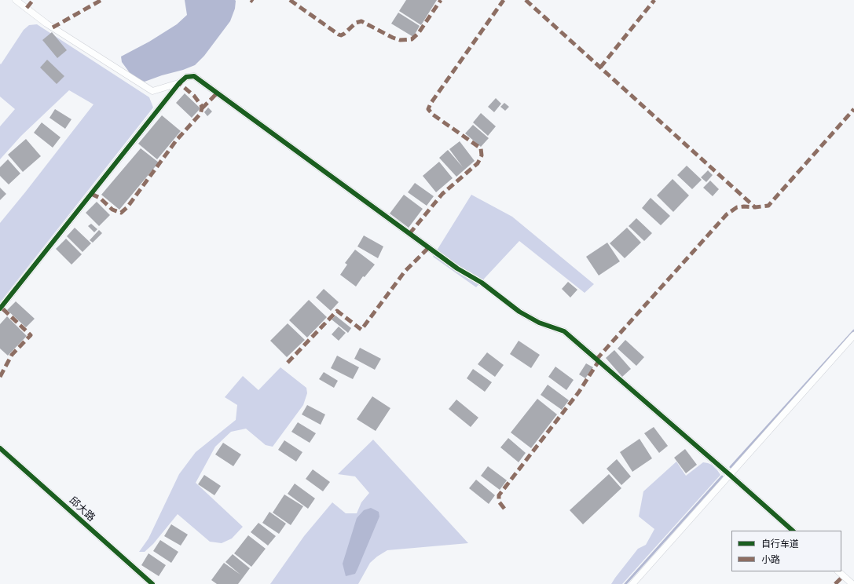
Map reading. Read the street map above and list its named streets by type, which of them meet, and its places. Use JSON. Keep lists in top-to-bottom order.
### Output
{
  "streets": {
    "street": ["邱大路"]
  },
  "legend": ["自行车道", "小路"]
}
